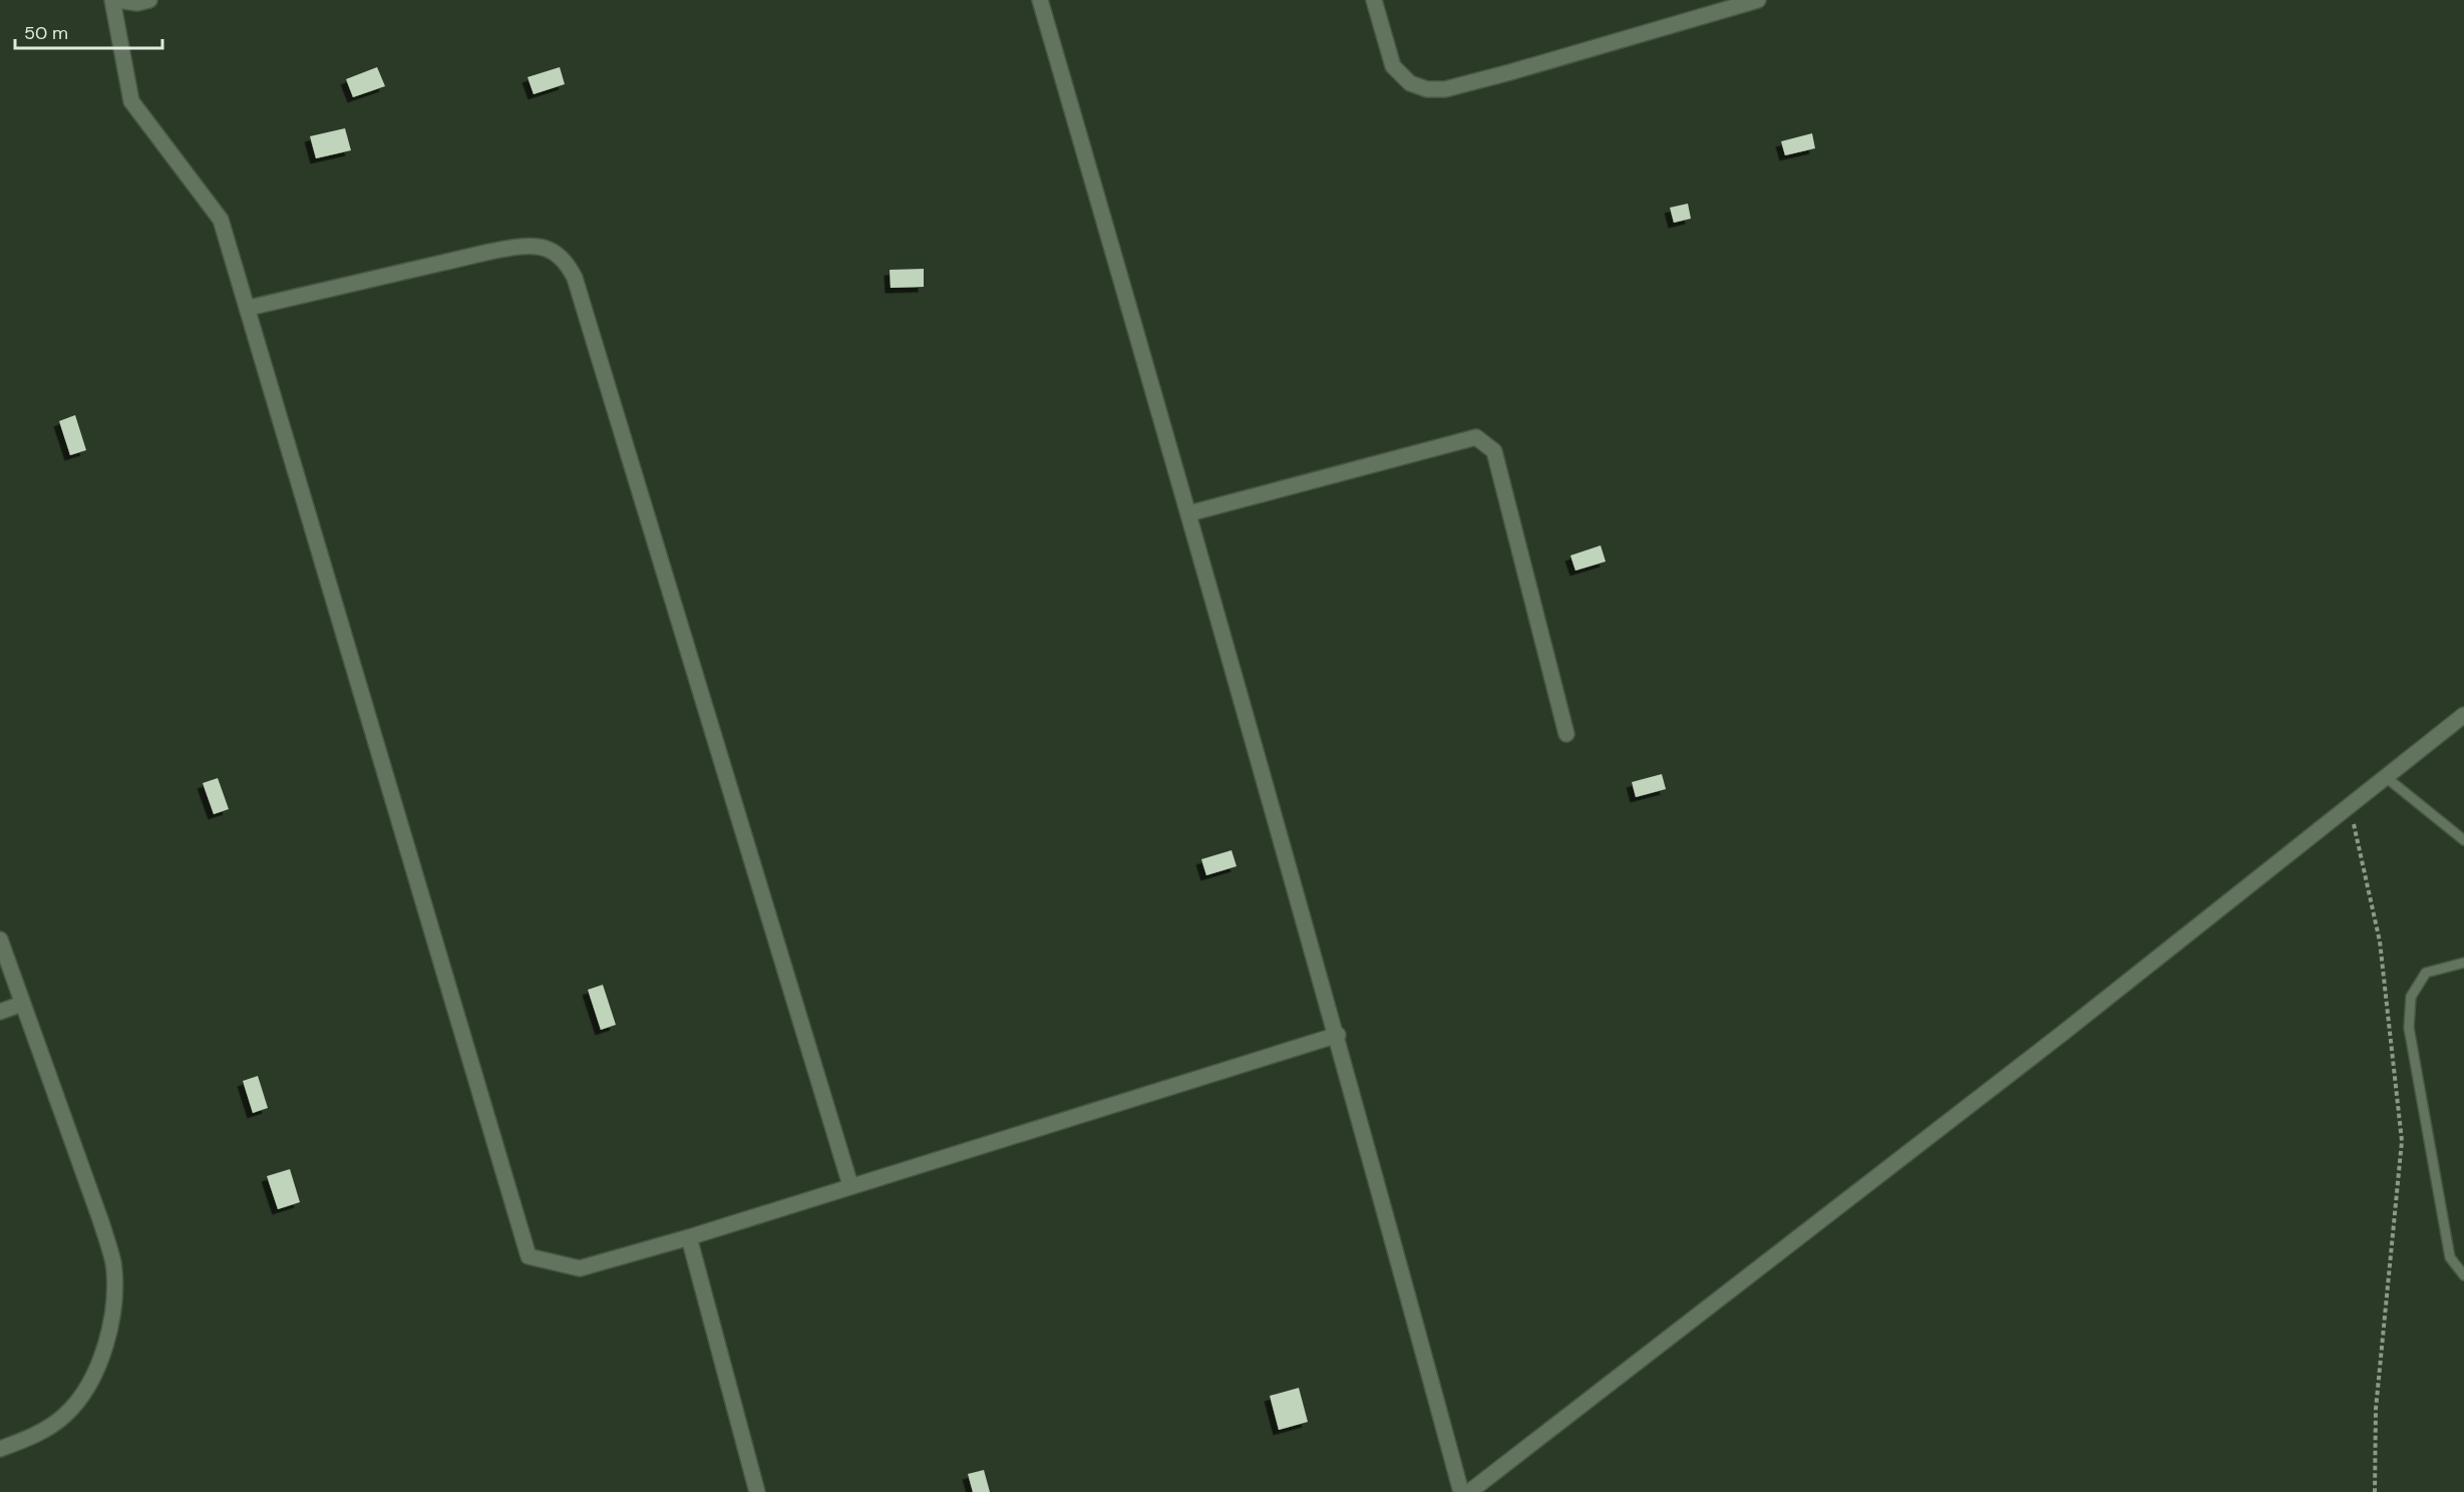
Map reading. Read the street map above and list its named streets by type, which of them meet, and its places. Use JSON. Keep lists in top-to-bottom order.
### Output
{
  "scale_bar": "50 m"
}
